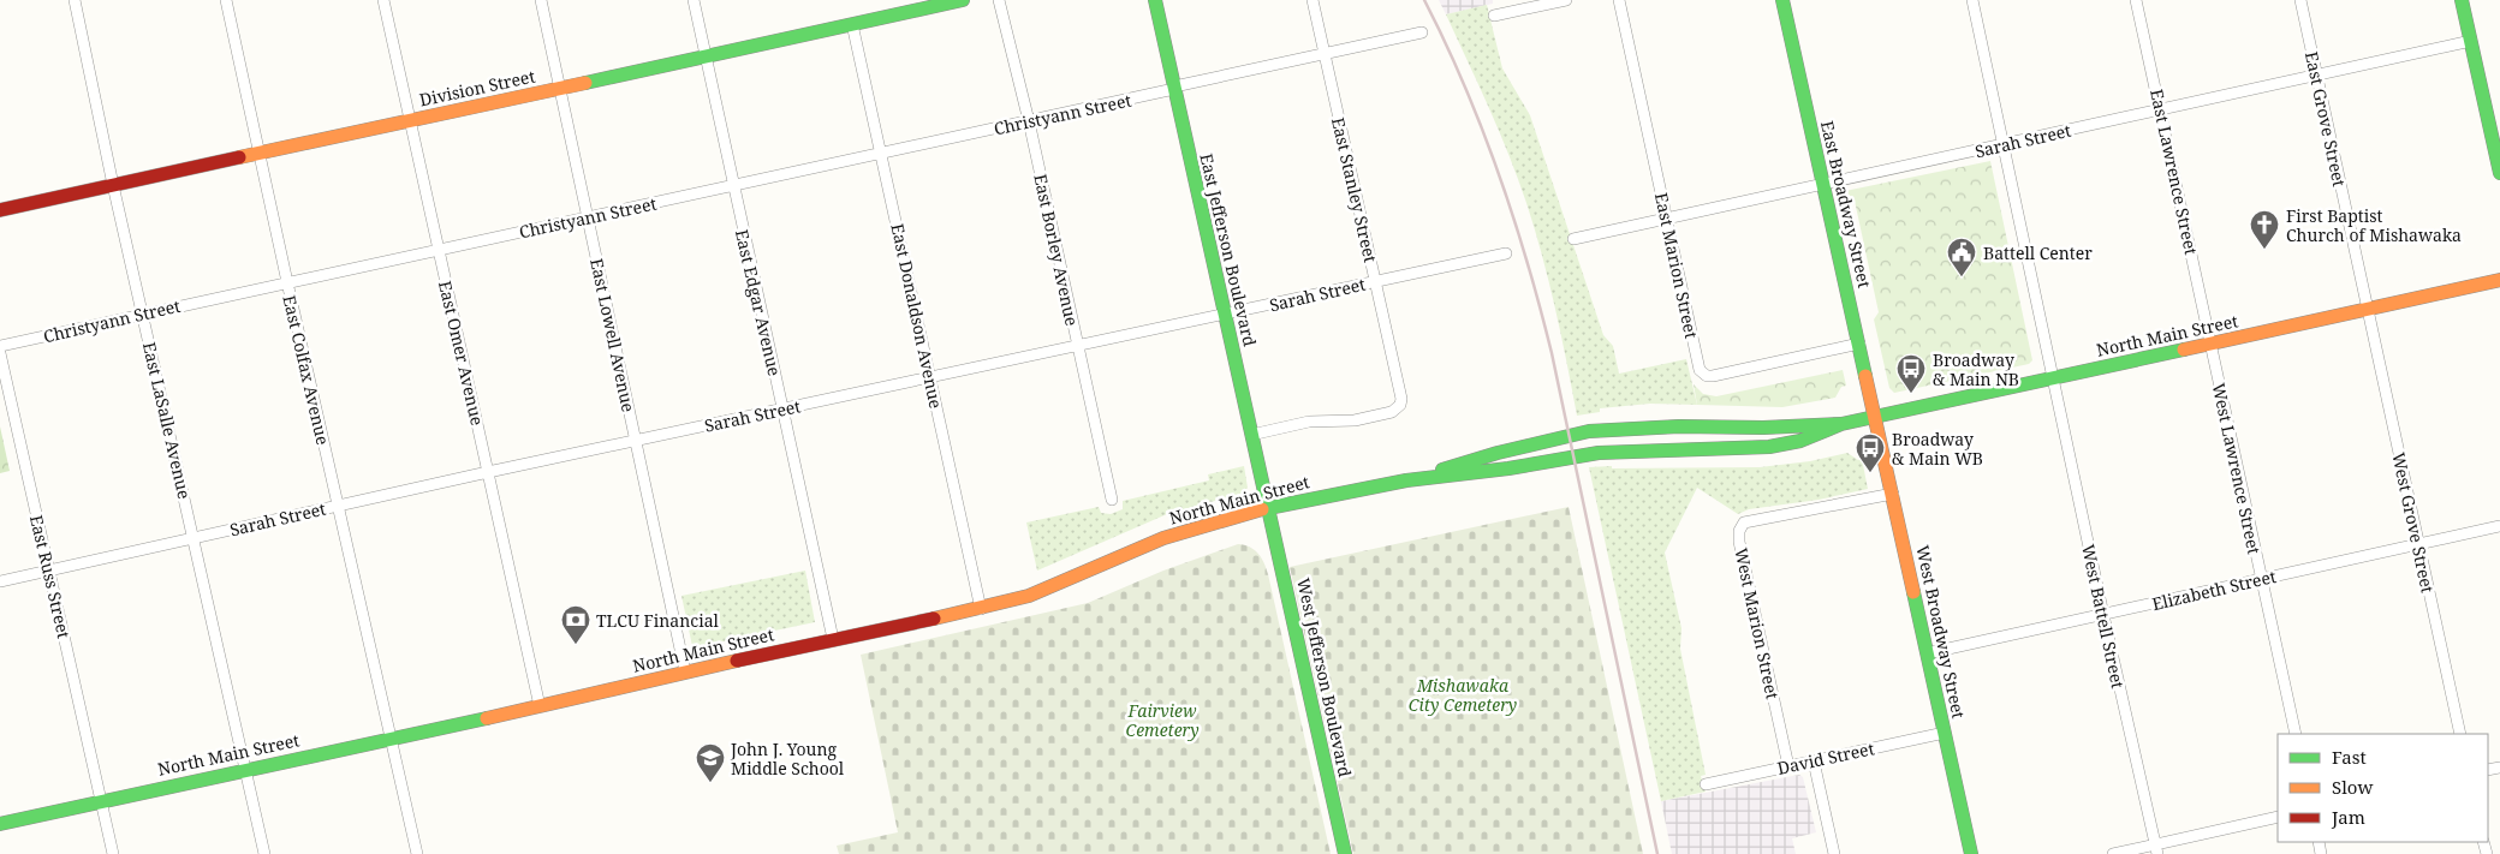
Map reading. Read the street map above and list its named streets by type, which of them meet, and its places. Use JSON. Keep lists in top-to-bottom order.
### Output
{
  "streets": {
    "main road": [
      "Division Street",
      "East Broadway Street",
      "East Jefferson Boulevard",
      "North Main Street",
      "West Broadway Street",
      "West Jefferson Boulevard"
    ],
    "street": [
      "Christyann Street",
      "East Grove Street",
      "Sarah Street",
      "East Lawrence Street",
      "East Stanley Street",
      "East Borley Avenue",
      "East Marion Street",
      "East Edgar Avenue",
      "East Donaldson Avenue",
      "East Lowell Avenue",
      "East Omer Avenue",
      "East Colfax Avenue",
      "East LaSalle Avenue",
      "West Lawrence Street",
      "West Grove Street",
      "East Russ Street",
      "Elizabeth Street",
      "West Battell Street",
      "West Marion Street",
      "David Street"
    ]
  },
  "crossings": [
    ["Division Street", "East Edgar Avenue"],
    ["Division Street", "East Donaldson Avenue"],
    ["Division Street", "East Lowell Avenue"],
    ["Division Street", "East Omer Avenue"],
    ["Division Street", "East Colfax Avenue"],
    ["Division Street", "East LaSalle Avenue"],
    ["Christyann Street", "East Stanley Street"],
    ["Christyann Street", "East Borley Avenue"],
    ["Christyann Street", "East Jefferson Boulevard"],
    ["Christyann Street", "East Edgar Avenue"],
    ["Christyann Street", "East Donaldson Avenue"],
    ["Christyann Street", "East Lowell Avenue"],
    ["Christyann Street", "East Omer Avenue"],
    ["Christyann Street", "East Colfax Avenue"],
    ["Christyann Street", "East LaSalle Avenue"],
    ["East Grove Street", "Sarah Street"],
    ["East Grove Street", "North Main Street"],
    ["East Grove Street", "West Grove Street"],
    ["Sarah Street", "East Lawrence Street"],
    ["Sarah Street", "East Stanley Street"],
    ["Sarah Street", "East Broadway Street"],
    ["Sarah Street", "East Borley Avenue"],
    ["Sarah Street", "East Jefferson Boulevard"],
    ["Sarah Street", "East Marion Street"],
    ["Sarah Street", "East Edgar Avenue"],
    ["Sarah Street", "East Donaldson Avenue"],
    ["Sarah Street", "East Lowell Avenue"],
    ["Sarah Street", "East Omer Avenue"],
    ["Sarah Street", "East Colfax Avenue"],
    ["Sarah Street", "East LaSalle Avenue"],
    ["Sarah Street", "East Russ Street"],
    ["Sarah Street", "West Battell Street"],
    ["East Lawrence Street", "North Main Street"],
    ["East Lawrence Street", "West Lawrence Street"],
    ["East Stanley Street", "East Jefferson Boulevard"],
    ["East Broadway Street", "East Marion Street"],
    ["East Broadway Street", "North Main Street"],
    ["East Broadway Street", "West Broadway Street"],
    ["East Jefferson Boulevard", "North Main Street"],
    ["East Jefferson Boulevard", "West Jefferson Boulevard"],
    ["East Edgar Avenue", "North Main Street"],
    ["East Donaldson Avenue", "North Main Street"],
    ["East Lowell Avenue", "North Main Street"],
    ["North Main Street", "East Omer Avenue"],
    ["North Main Street", "East Colfax Avenue"],
    ["North Main Street", "East LaSalle Avenue"],
    ["North Main Street", "West Lawrence Street"],
    ["North Main Street", "West Grove Street"],
    ["North Main Street", "East Russ Street"],
    ["North Main Street", "West Battell Street"],
    ["North Main Street", "West Broadway Street"],
    ["North Main Street", "West Jefferson Boulevard"],
    ["West Lawrence Street", "Elizabeth Street"],
    ["West Grove Street", "Elizabeth Street"],
    ["Elizabeth Street", "West Battell Street"],
    ["Elizabeth Street", "West Broadway Street"],
    ["West Marion Street", "West Broadway Street"],
    ["West Marion Street", "David Street"],
    ["West Broadway Street", "David Street"]
  ],
  "parks": ["Mishawaka City Cemetery", "Fairview Cemetery"],
  "places": {
    "church": ["First Baptist Church of Mishawaka"],
    "public building": ["Battell Center"],
    "bus stop": ["Broadway & Main NB", "Broadway & Main WB"],
    "bank": ["TLCU Financial"],
    "school or university": ["John J. Young Middle School"]
  },
  "legend": ["Fast", "Slow", "Jam"]
}
